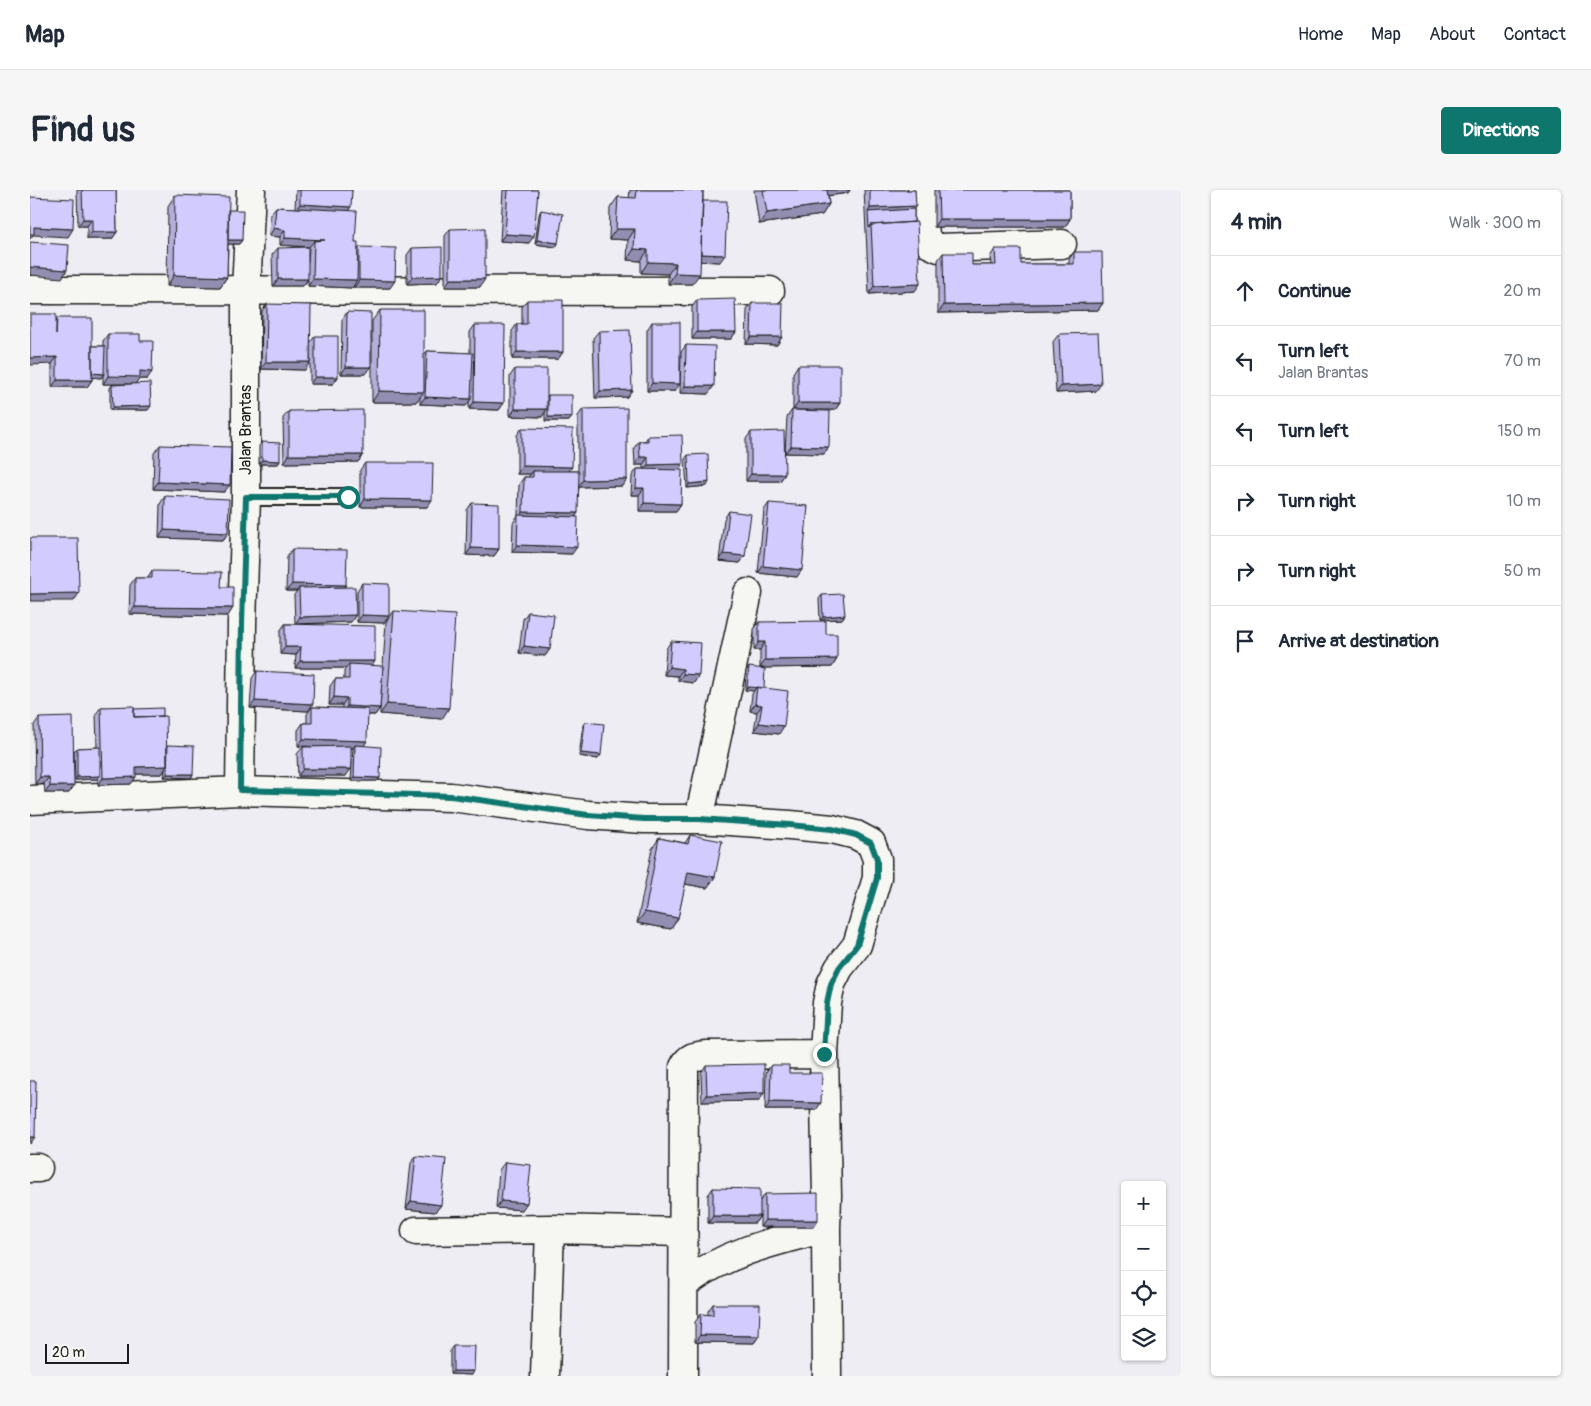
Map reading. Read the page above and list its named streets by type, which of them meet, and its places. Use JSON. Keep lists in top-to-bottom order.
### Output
{
  "streets": {
    "street": ["Jalan Brantas"]
  },
  "scale_bar": "20 m",
  "page": {
    "header": "Map",
    "nav": [
      "Home",
      "Map",
      "About",
      "Contact"
    ],
    "buttons": "Directions",
    "title": "Find us",
    "heading": ["4 min", "Walk · 300 m"],
    "list": [
      ["Continue", "20 m"],
      ["Turn left", "Jalan Brantas", "70 m"],
      ["Turn left", "150 m"],
      ["Turn right", "10 m"],
      ["Turn right", "50 m"],
      "Arrive at destination"
    ],
    "map_buttons": ["+", "−"],
    "scale": "20 m"
  }
}
